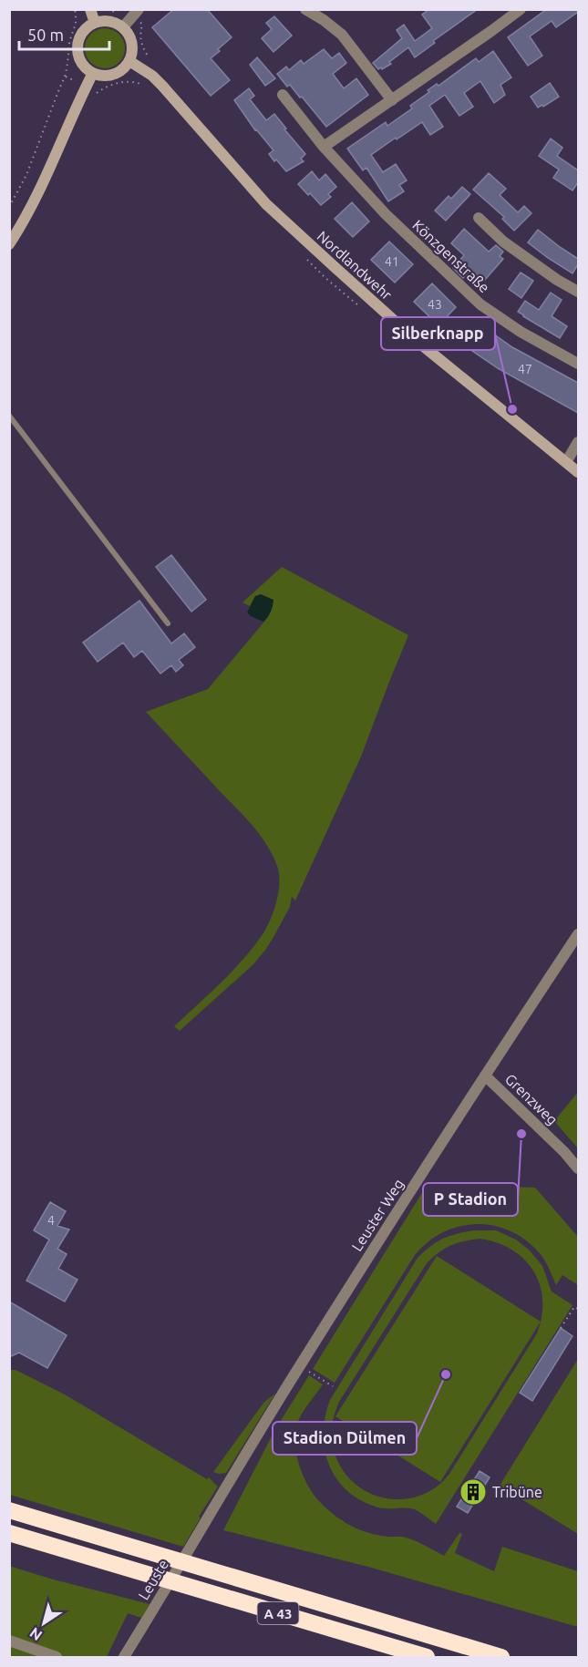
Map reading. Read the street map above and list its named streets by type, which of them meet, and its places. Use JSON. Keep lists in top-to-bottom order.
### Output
{
  "streets": {
    "highway": ["A 43"],
    "street": [
      "Könzgenstraße",
      "Nordlandwehr",
      "Grenzweg",
      "Leuster Weg",
      "Leuste"
    ]
  },
  "crossings": [
    ["Grenzweg", "Leuster Weg"],
    ["Leuster Weg", "Leuste"]
  ],
  "places": {
    "other": ["Silberknapp", "P Stadion", "Stadion Dülmen"],
    "building": ["Tribüne"]
  },
  "house_numbers": [
    "41",
    "43",
    "47",
    "4"
  ],
  "scale_bar": "50 m",
  "north": "bottom left"
}
